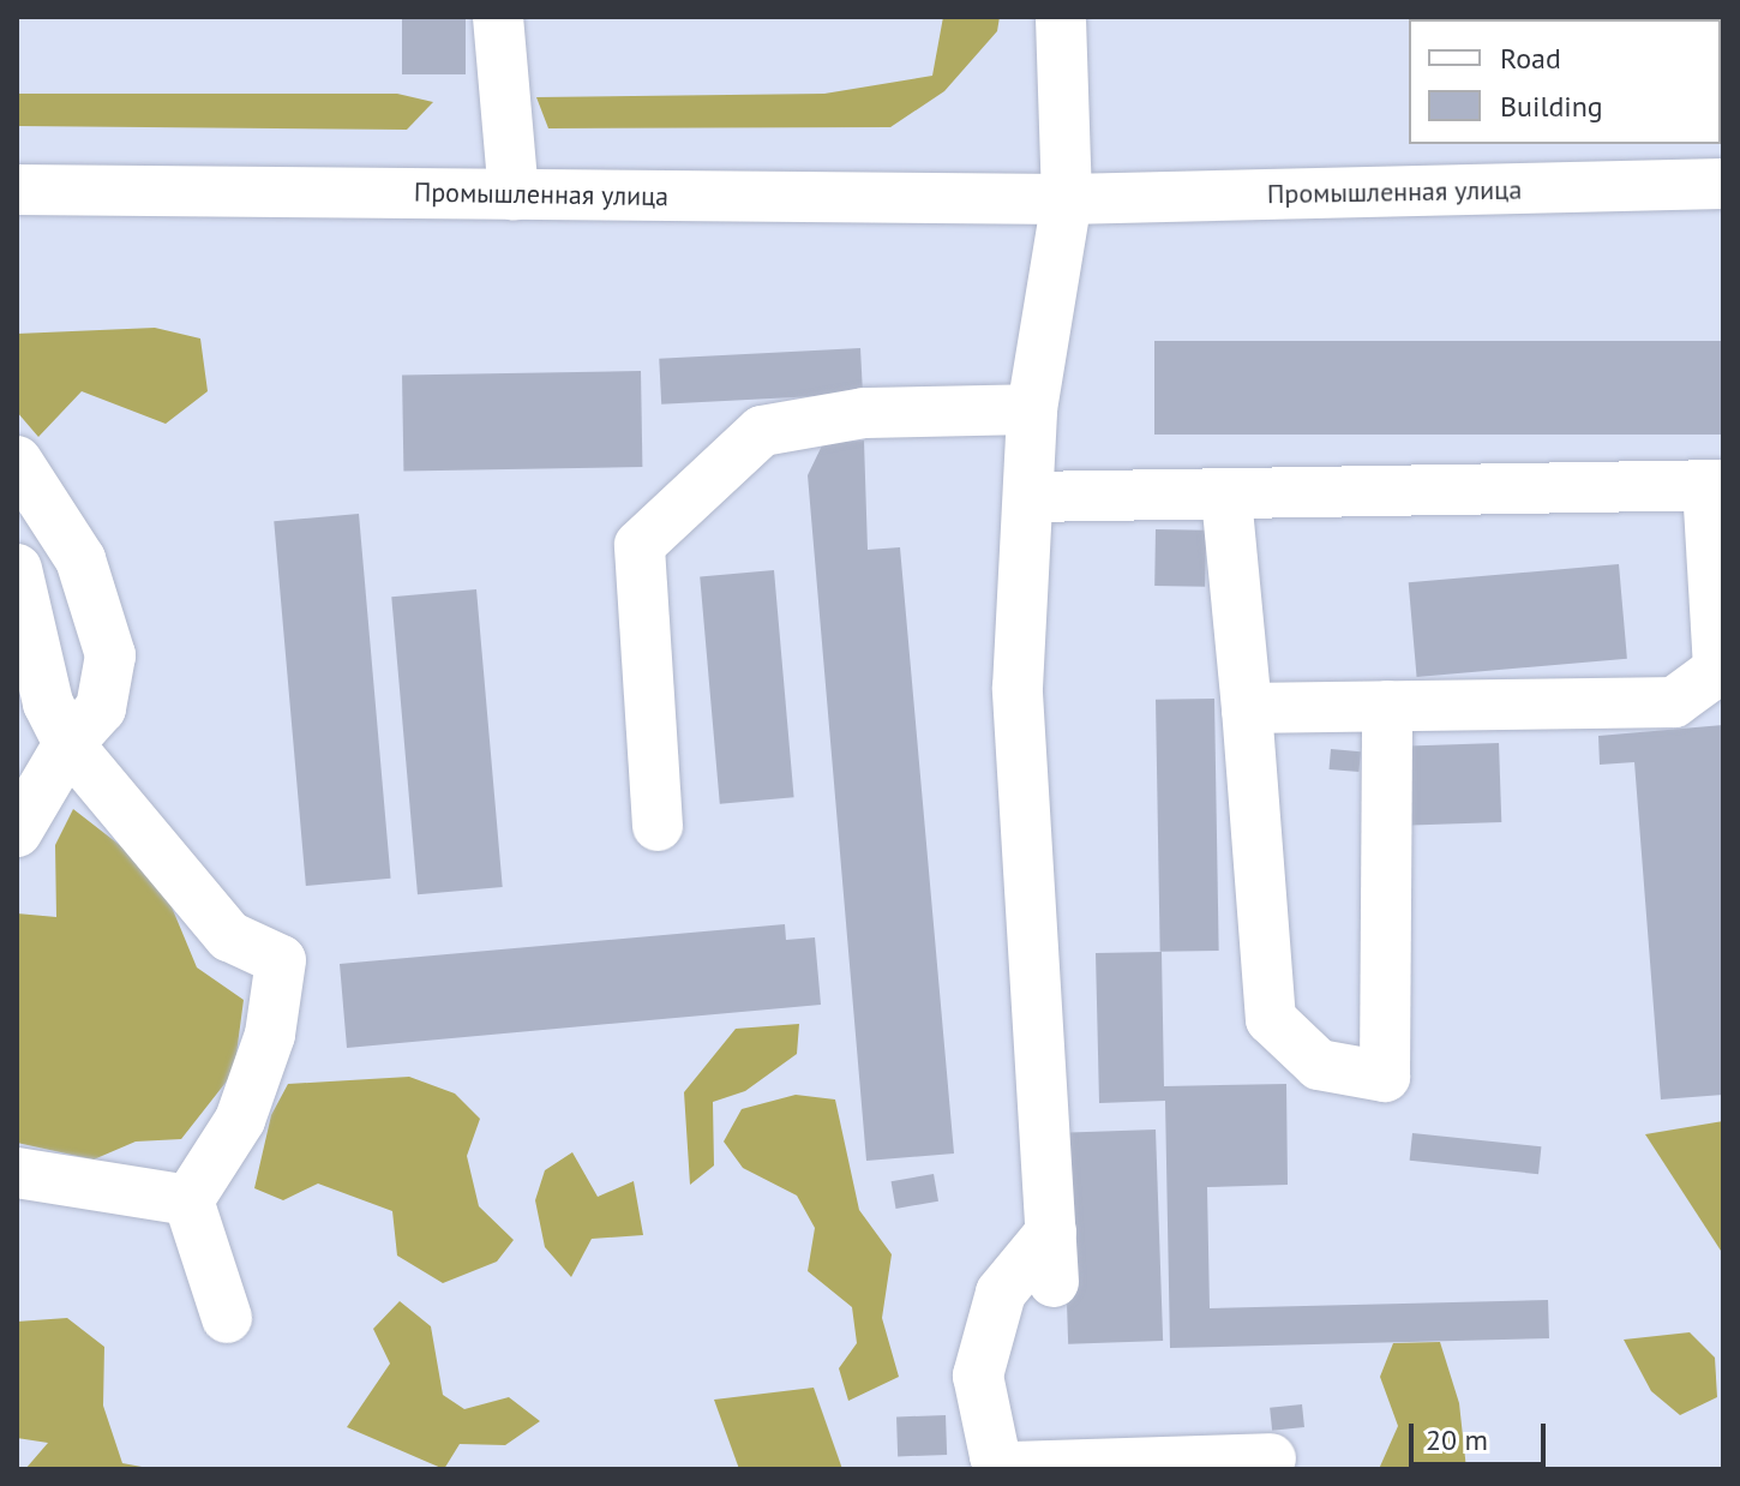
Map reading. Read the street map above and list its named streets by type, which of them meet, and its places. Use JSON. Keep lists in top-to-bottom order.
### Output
{
  "streets": {
    "street": ["Промышленная улица"]
  },
  "legend": ["Road", "Building"],
  "scale_bar": "20 m"
}
